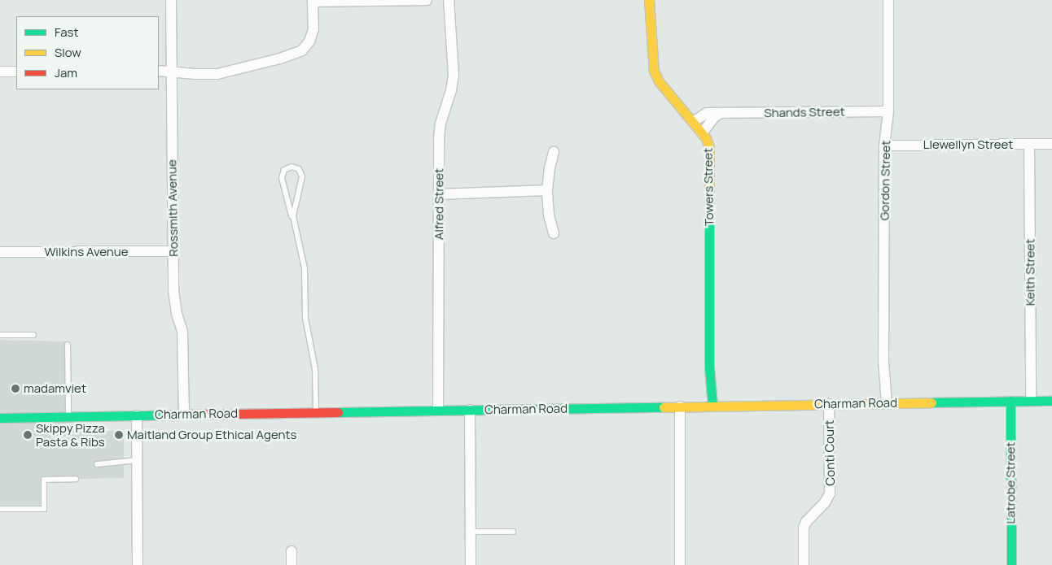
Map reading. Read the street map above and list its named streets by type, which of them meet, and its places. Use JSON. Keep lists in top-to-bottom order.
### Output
{
  "streets": {
    "main road": ["Towers Street", "Charman Road", "Latrobe Street"],
    "street": [
      "Shands Street",
      "Llewellyn Street",
      "Gordon Street",
      "Alfred Street",
      "Rossmith Avenue",
      "Wilkins Avenue",
      "Keith Street",
      "Conti Court"
    ]
  },
  "crossings": [
    ["Shands Street", "Gordon Street"],
    ["Shands Street", "Towers Street"],
    ["Llewellyn Street", "Gordon Street"],
    ["Llewellyn Street", "Keith Street"],
    ["Gordon Street", "Charman Road"],
    ["Towers Street", "Charman Road"],
    ["Alfred Street", "Charman Road"],
    ["Rossmith Avenue", "Wilkins Avenue"],
    ["Rossmith Avenue", "Charman Road"],
    ["Keith Street", "Charman Road"],
    ["Charman Road", "Conti Court"],
    ["Charman Road", "Latrobe Street"]
  ],
  "places": ["madamviet", "Skippy Pizza Pasta & Ribs", "Maitland Group Ethical Agents"],
  "legend": ["Fast", "Slow", "Jam"]
}
